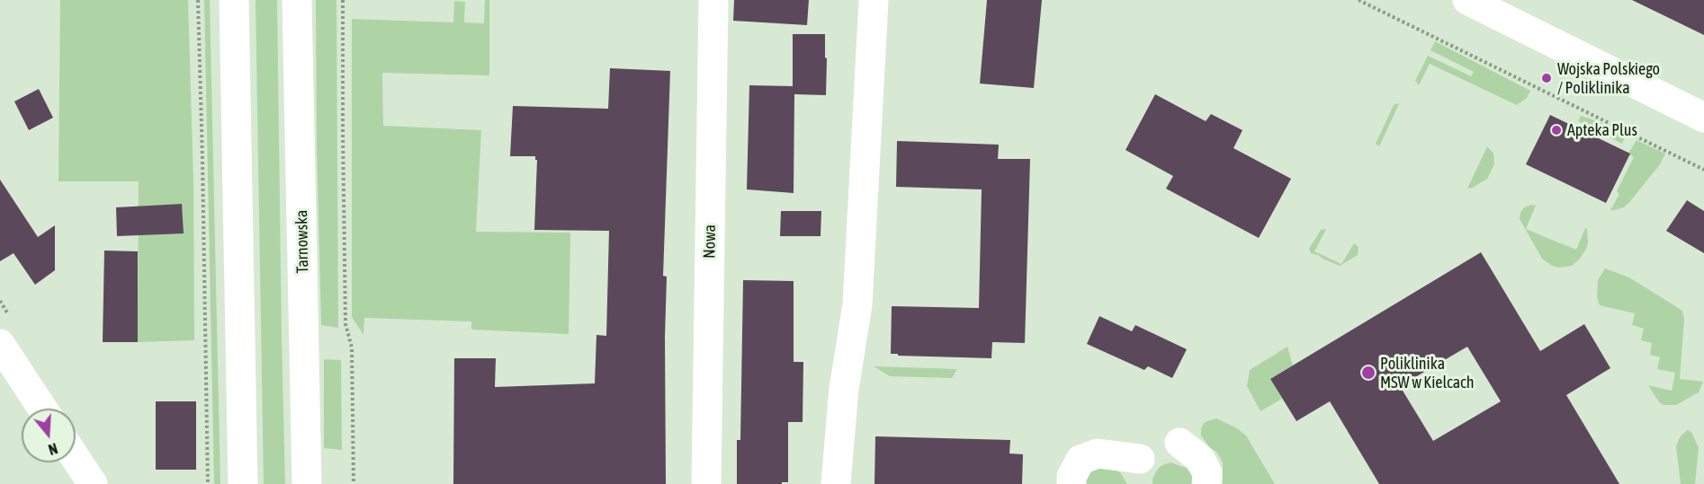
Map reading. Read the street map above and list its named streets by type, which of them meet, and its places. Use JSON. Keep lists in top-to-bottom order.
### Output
{
  "streets": {
    "main road": ["Tarnowska", "Nowa"]
  },
  "places": ["Wojska Polskiego / Poliklinika", "Apteka Plus", "Poliklinika MSW w Kielcach"],
  "north": "bottom"
}
